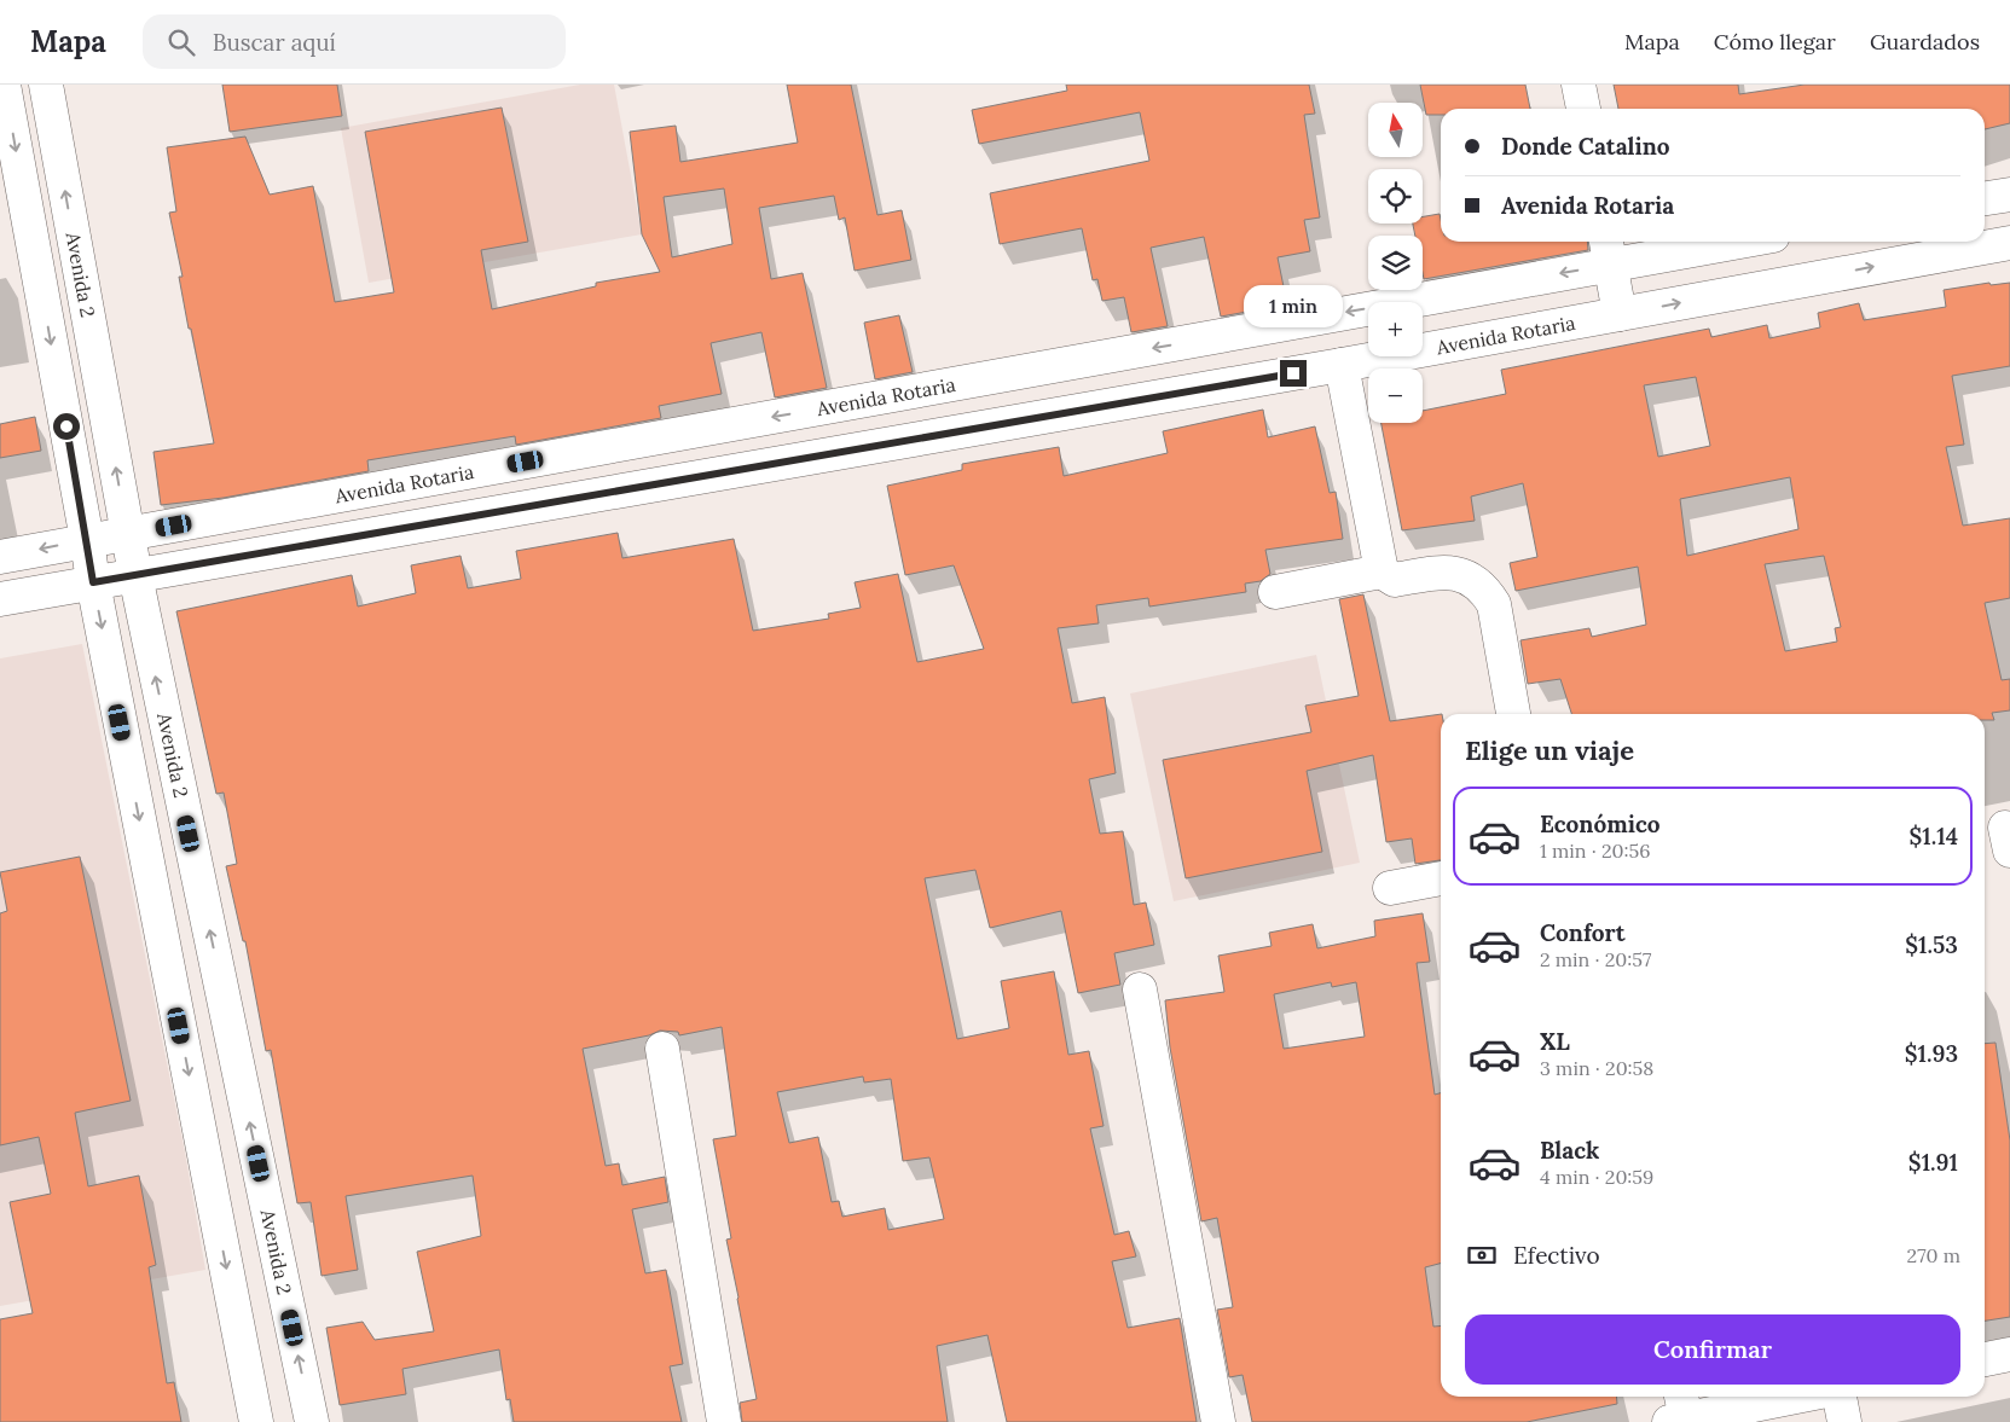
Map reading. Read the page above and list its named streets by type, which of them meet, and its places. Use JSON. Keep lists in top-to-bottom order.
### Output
{
  "streets": {
    "street": ["Avenida 2", "Avenida Rotaria"]
  },
  "crossings": [
    ["Avenida 2", "Avenida Rotaria"]
  ],
  "north": "top",
  "page": {
    "header": "Mapa",
    "search": "Buscar aquí",
    "nav": ["Mapa", "Cómo llegar", "Guardados"],
    "map_buttons": ["+", "−"],
    "banner": ["Donde Catalino", "Avenida Rotaria"],
    "bubble": "1 min",
    "heading": "Elige un viaje",
    "list": [
      {
        "name": "Económico",
        "note": "1 min · 20:56",
        "value": "$1.14"
      },
      {
        "name": "Confort",
        "note": "2 min · 20:57",
        "value": "$1.53"
      },
      {
        "name": "XL",
        "note": "3 min · 20:58",
        "value": "$1.93"
      },
      {
        "name": "Black",
        "note": "4 min · 20:59",
        "value": "$1.91"
      }
    ],
    "pay": ["Efectivo", "270 m"],
    "buttons": "Confirmar"
  }
}
